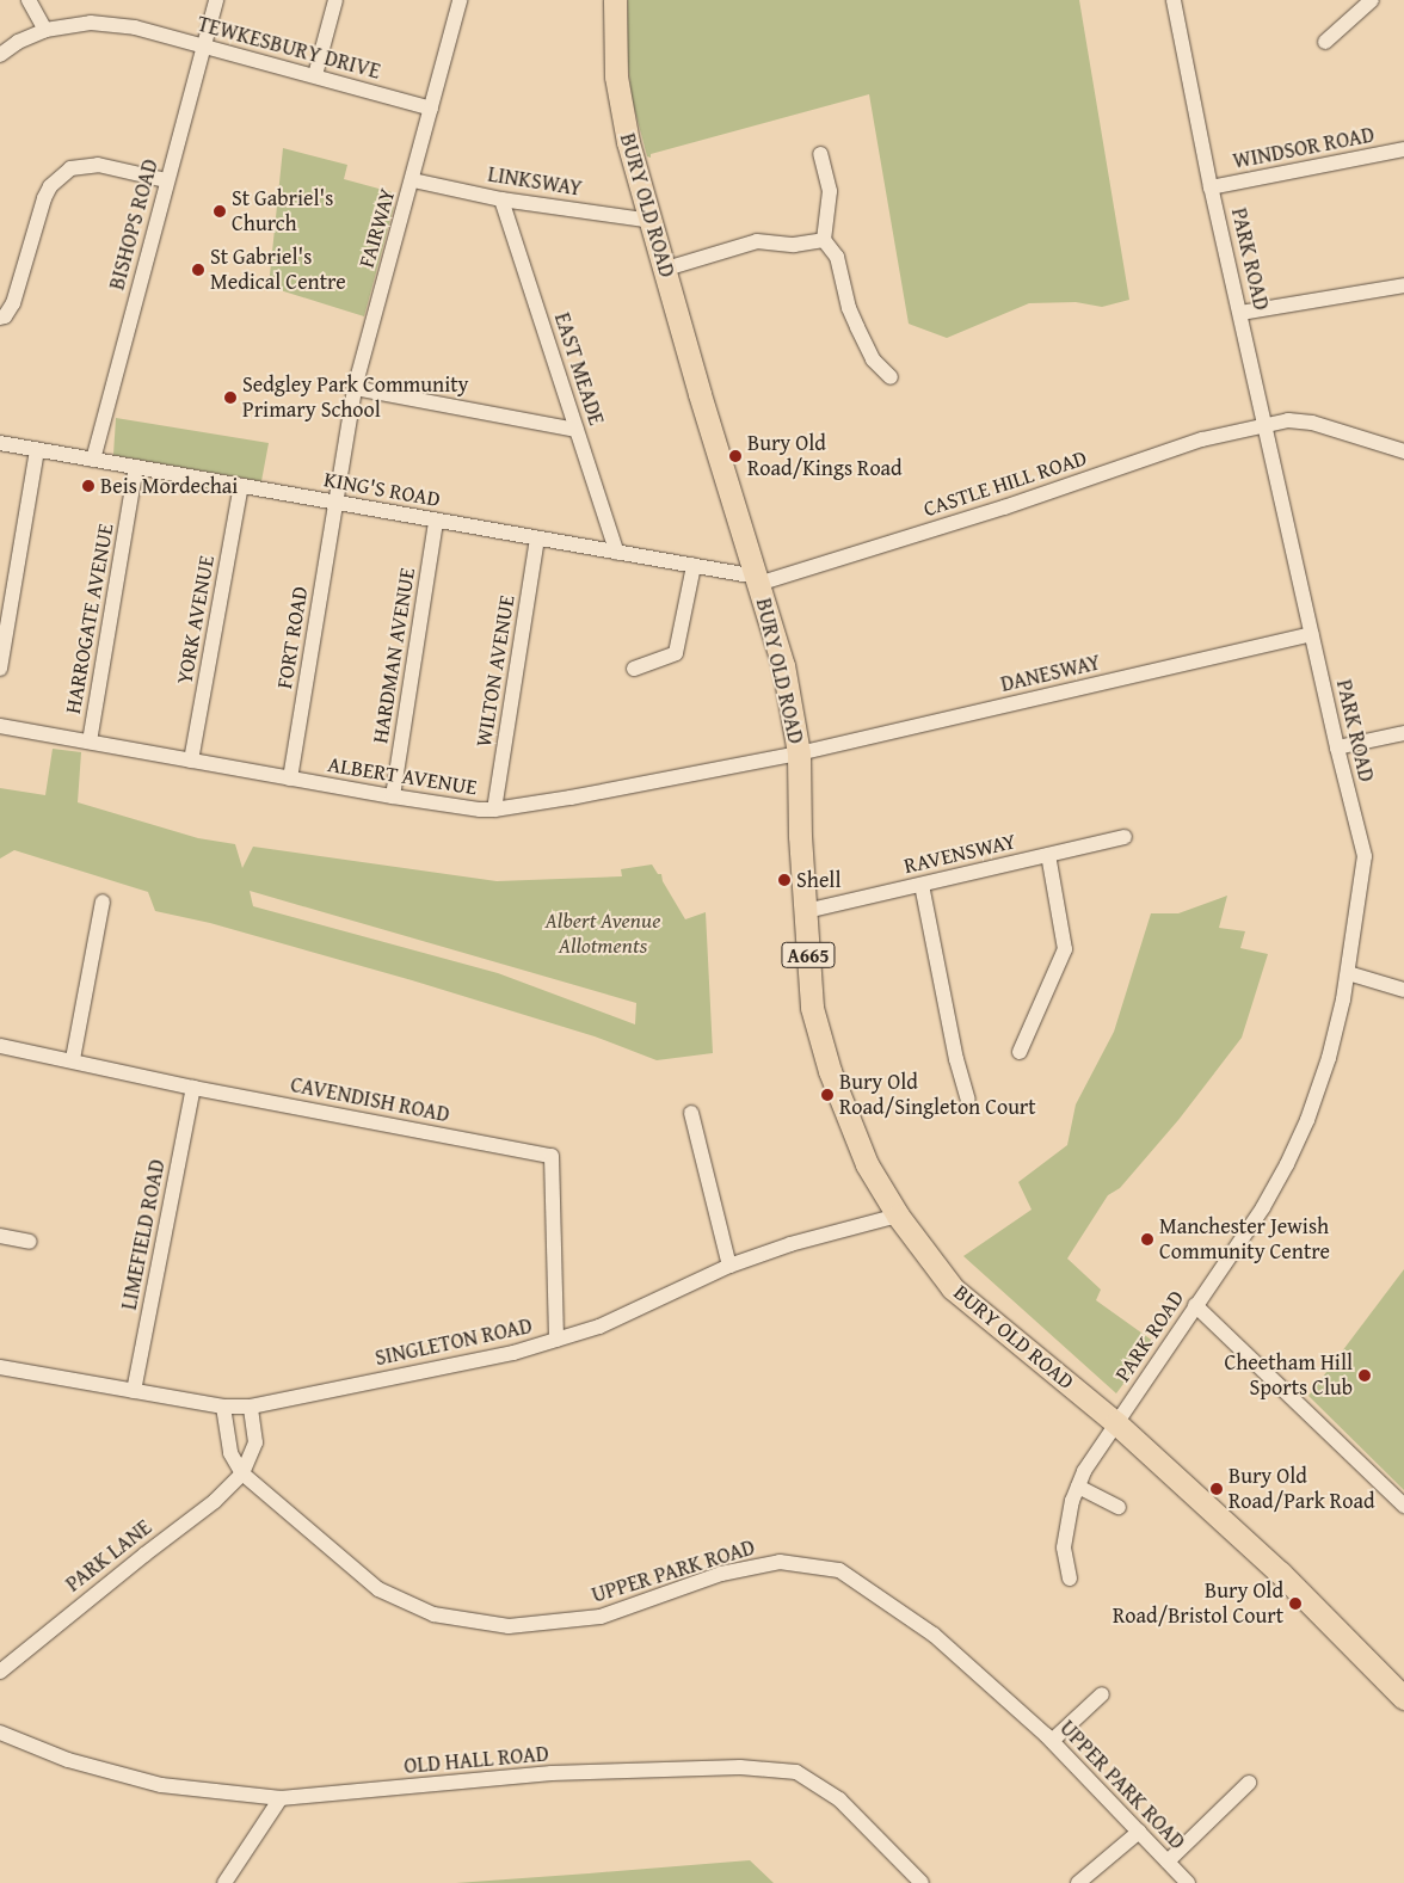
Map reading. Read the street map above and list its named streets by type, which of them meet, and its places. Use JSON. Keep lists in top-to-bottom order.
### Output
{
  "streets": {
    "main road": ["BURY OLD ROAD", "A665"],
    "street": [
      "TEWKESBURY DRIVE",
      "WINDSOR ROAD",
      "LINKSWAY",
      "BISHOPS ROAD",
      "FAIRWAY",
      "PARK ROAD",
      "EAST MEADE",
      "CASTLE HILL ROAD",
      "KING'S ROAD",
      "HARROGATE AVENUE",
      "YORK AVENUE",
      "FORT ROAD",
      "HARDMAN AVENUE",
      "WILTON AVENUE",
      "DANESWAY",
      "ALBERT AVENUE",
      "RAVENSWAY",
      "CAVENDISH ROAD",
      "LIMEFIELD ROAD",
      "SINGLETON ROAD",
      "PARK LANE",
      "UPPER PARK ROAD",
      "OLD HALL ROAD"
    ]
  },
  "crossings": [
    ["TEWKESBURY DRIVE", "BISHOPS ROAD"],
    ["TEWKESBURY DRIVE", "FAIRWAY"],
    ["WINDSOR ROAD", "PARK ROAD"],
    ["LINKSWAY", "BURY OLD ROAD"],
    ["LINKSWAY", "FAIRWAY"],
    ["LINKSWAY", "EAST MEADE"],
    ["BURY OLD ROAD", "PARK ROAD"],
    ["BURY OLD ROAD", "CASTLE HILL ROAD"],
    ["BURY OLD ROAD", "KING'S ROAD"],
    ["BURY OLD ROAD", "DANESWAY"],
    ["BURY OLD ROAD", "ALBERT AVENUE"],
    ["BURY OLD ROAD", "RAVENSWAY"],
    ["BURY OLD ROAD", "SINGLETON ROAD"],
    ["BISHOPS ROAD", "KING'S ROAD"],
    ["FAIRWAY", "KING'S ROAD"],
    ["FAIRWAY", "FORT ROAD"],
    ["PARK ROAD", "CASTLE HILL ROAD"],
    ["PARK ROAD", "DANESWAY"],
    ["EAST MEADE", "KING'S ROAD"],
    ["CASTLE HILL ROAD", "KING'S ROAD"],
    ["KING'S ROAD", "HARROGATE AVENUE"],
    ["KING'S ROAD", "YORK AVENUE"],
    ["KING'S ROAD", "FORT ROAD"],
    ["KING'S ROAD", "HARDMAN AVENUE"],
    ["KING'S ROAD", "WILTON AVENUE"],
    ["HARROGATE AVENUE", "ALBERT AVENUE"],
    ["YORK AVENUE", "ALBERT AVENUE"],
    ["FORT ROAD", "ALBERT AVENUE"],
    ["HARDMAN AVENUE", "ALBERT AVENUE"],
    ["WILTON AVENUE", "ALBERT AVENUE"],
    ["DANESWAY", "ALBERT AVENUE"],
    ["CAVENDISH ROAD", "LIMEFIELD ROAD"],
    ["CAVENDISH ROAD", "SINGLETON ROAD"],
    ["LIMEFIELD ROAD", "SINGLETON ROAD"],
    ["SINGLETON ROAD", "UPPER PARK ROAD"],
    ["PARK LANE", "UPPER PARK ROAD"]
  ],
  "parks": ["Albert Avenue Allotments"],
  "places": [
    "St Gabriel's Church",
    "St Gabriel's Medical Centre",
    "Sedgley Park Community Primary School",
    "Bury Old Road/Kings Road",
    "Beis Mordechai",
    "Shell",
    "Bury Old Road/Singleton Court",
    "Manchester Jewish Community Centre",
    "Cheetham Hill Sports Club",
    "Bury Old Road/Park Road",
    "Bury Old Road/Bristol Court"
  ]
}
